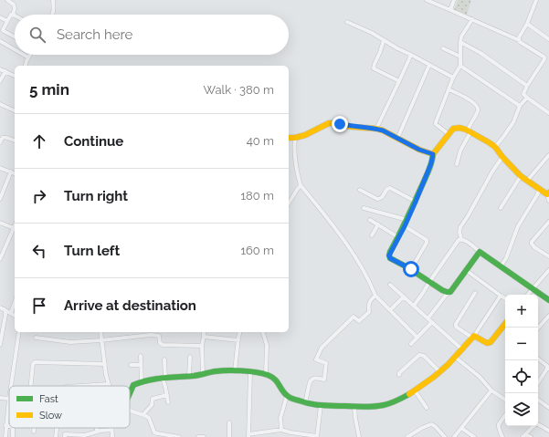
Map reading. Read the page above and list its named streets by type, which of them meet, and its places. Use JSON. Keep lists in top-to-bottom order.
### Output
{
  "legend": ["Fast", "Slow"],
  "page": {
    "search": "Search here",
    "heading": ["5 min", "Walk · 380 m"],
    "list": [
      ["Continue", "40 m"],
      ["Turn right", "180 m"],
      ["Turn left", "160 m"],
      "Arrive at destination"
    ],
    "map_buttons": ["+", "−"]
  }
}
